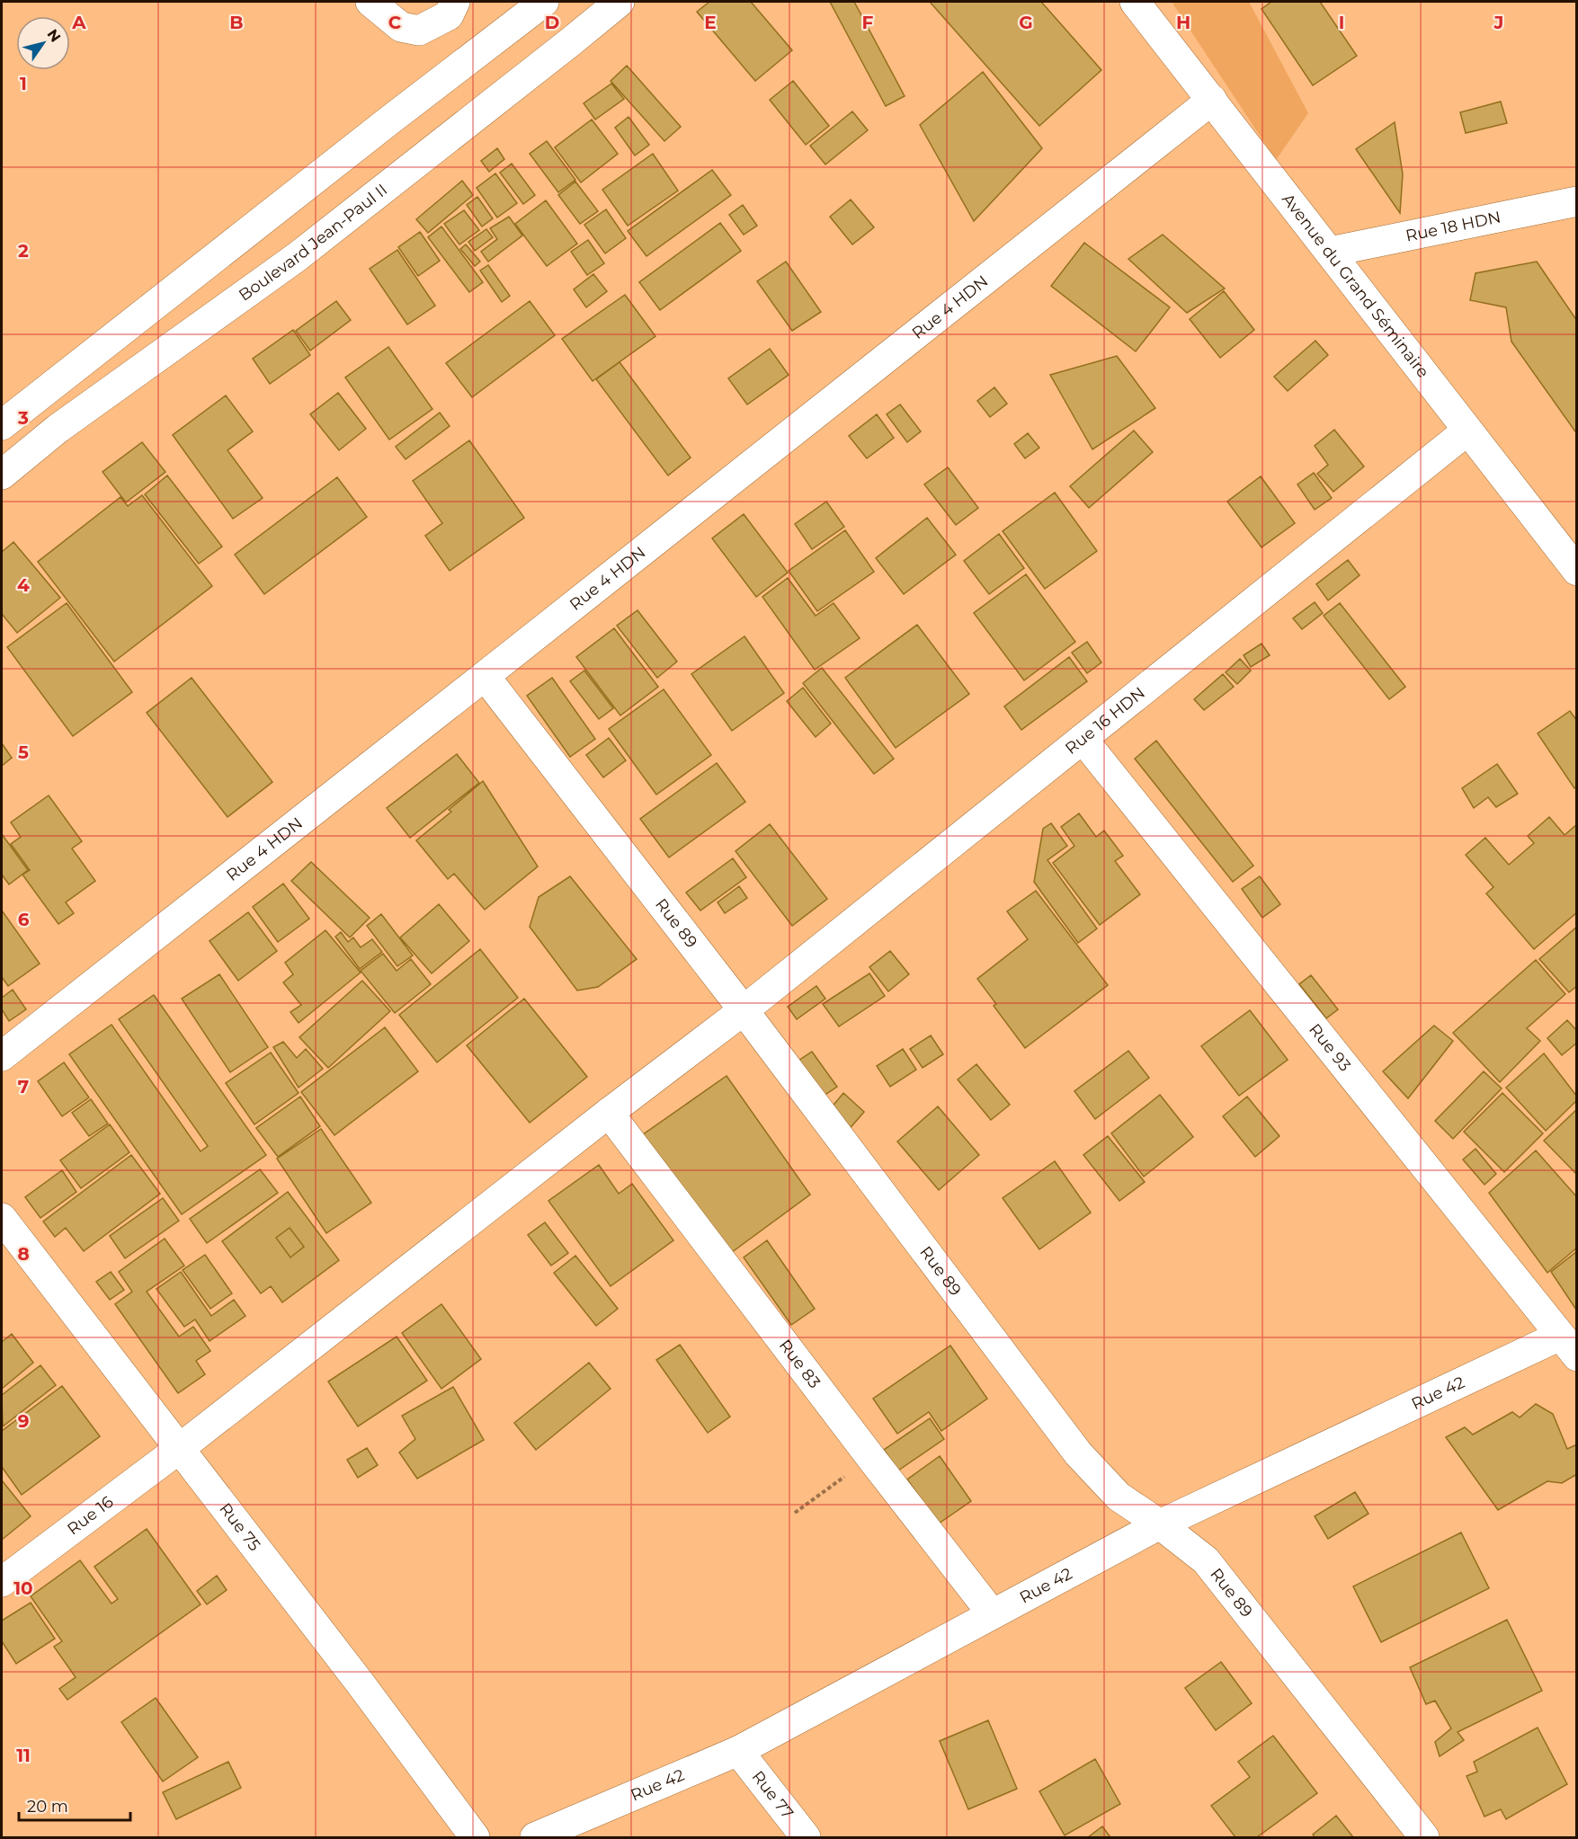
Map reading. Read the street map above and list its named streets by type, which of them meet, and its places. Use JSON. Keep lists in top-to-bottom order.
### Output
{
  "streets": {
    "street": [
      "Rue 18 HDN",
      "Boulevard Jean-Paul II",
      "Avenue du Grand Séminaire",
      "Rue 4 HDN",
      "Rue 16 HDN",
      "Rue 89",
      "Rue 93",
      "Rue 83",
      "Rue 42",
      "Rue 16",
      "Rue 75",
      "Rue 77"
    ]
  },
  "crossings": [
    ["Rue 18 HDN", "Avenue du Grand Séminaire"],
    ["Avenue du Grand Séminaire", "Rue 4 HDN"],
    ["Avenue du Grand Séminaire", "Rue 16 HDN"],
    ["Rue 4 HDN", "Rue 89"],
    ["Rue 16 HDN", "Rue 89"],
    ["Rue 16 HDN", "Rue 93"],
    ["Rue 16 HDN", "Rue 83"],
    ["Rue 16 HDN", "Rue 16"],
    ["Rue 89", "Rue 42"],
    ["Rue 93", "Rue 42"],
    ["Rue 83", "Rue 42"],
    ["Rue 83", "Rue 16"],
    ["Rue 42", "Rue 77"],
    ["Rue 16", "Rue 75"]
  ],
  "scale_bar": "20 m",
  "north": "top right",
  "grid": {
    "columns": [
      "A",
      "B",
      "C",
      "D",
      "E",
      "F",
      "G",
      "H",
      "I",
      "J"
    ],
    "rows": [
      "1",
      "2",
      "3",
      "4",
      "5",
      "6",
      "7",
      "8",
      "9",
      "10",
      "11"
    ]
  }
}
